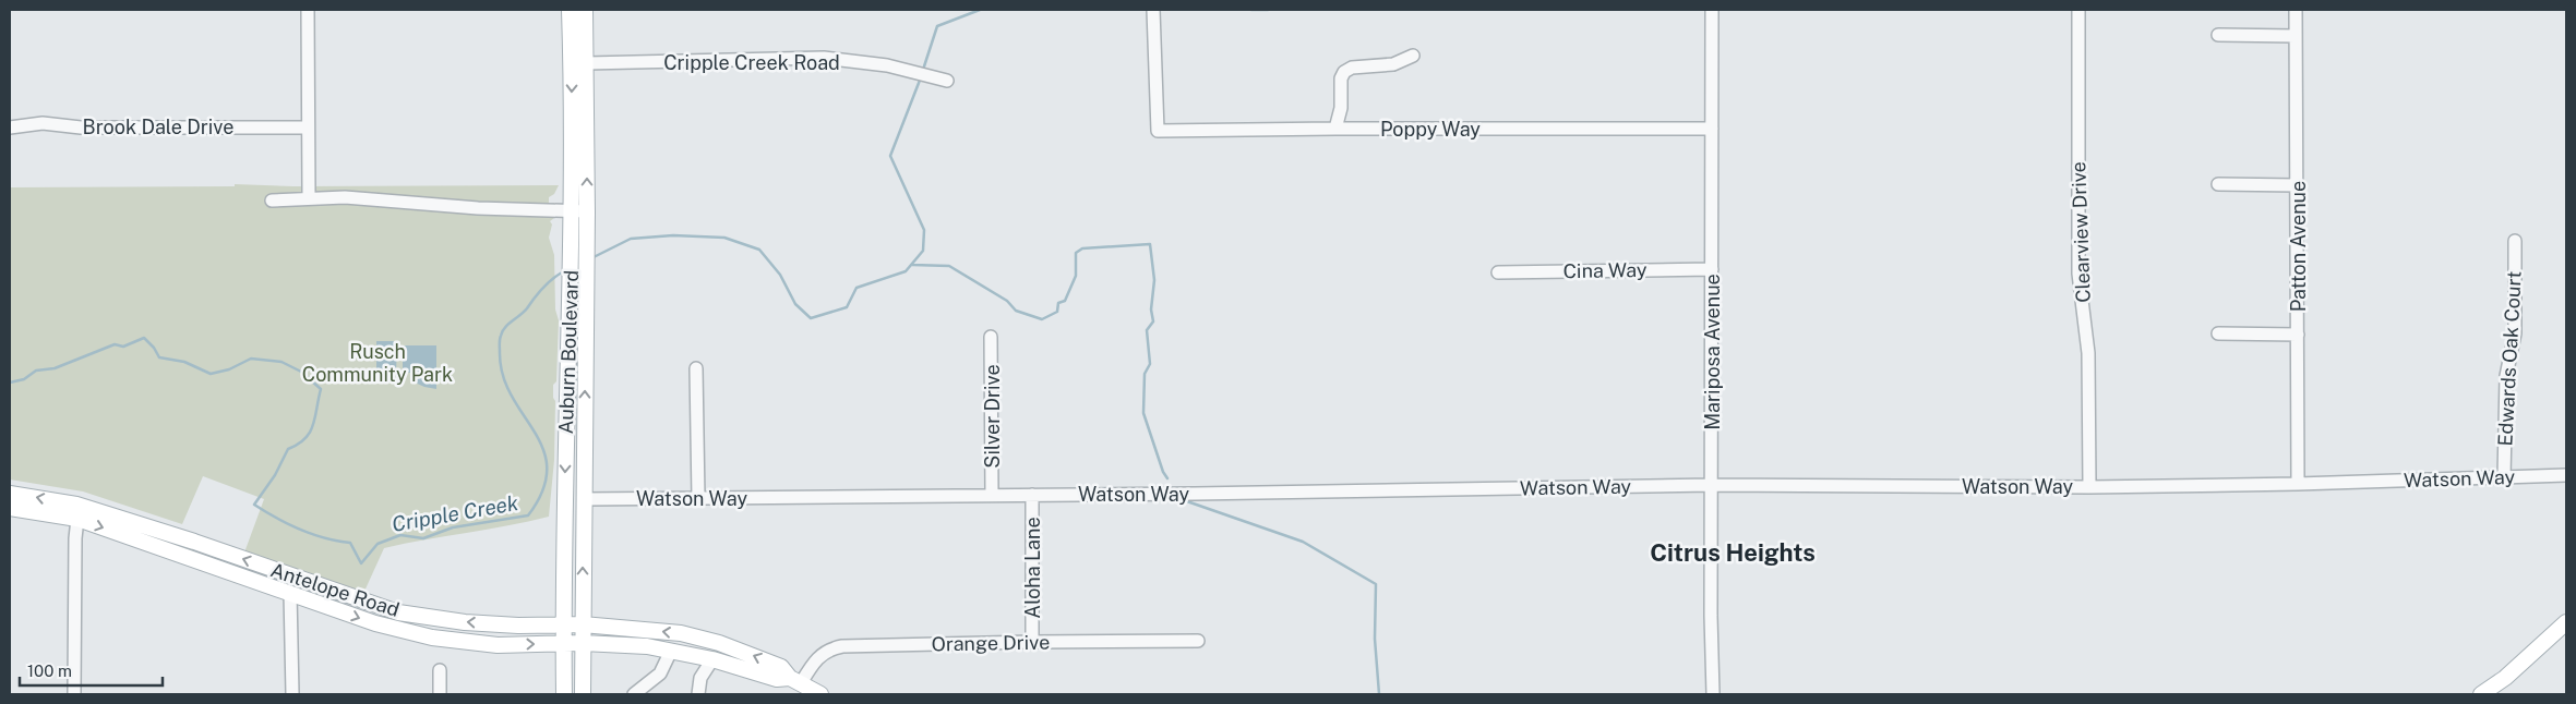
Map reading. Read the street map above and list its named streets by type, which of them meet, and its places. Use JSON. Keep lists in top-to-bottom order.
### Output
{
  "streets": {
    "main road": ["Auburn Boulevard", "Antelope Road"],
    "street": [
      "Cripple Creek Road",
      "Brook Dale Drive",
      "Poppy Way",
      "Clearview Drive",
      "Patton Avenue",
      "Cina Way",
      "Mariposa Avenue",
      "Edwards Oak Court",
      "Silver Drive",
      "Watson Way",
      "Aloha Lane",
      "Orange Drive"
    ]
  },
  "crossings": [
    ["Cripple Creek Road", "Auburn Boulevard"],
    ["Poppy Way", "Mariposa Avenue"],
    ["Clearview Drive", "Watson Way"],
    ["Patton Avenue", "Watson Way"],
    ["Cina Way", "Mariposa Avenue"],
    ["Auburn Boulevard", "Watson Way"],
    ["Auburn Boulevard", "Antelope Road"],
    ["Mariposa Avenue", "Watson Way"],
    ["Edwards Oak Court", "Watson Way"],
    ["Silver Drive", "Watson Way"],
    ["Watson Way", "Aloha Lane"],
    ["Aloha Lane", "Orange Drive"],
    ["Antelope Road", "Orange Drive"]
  ],
  "districts": ["Citrus Heights"],
  "water": ["Cripple Creek"],
  "parks": ["Rusch Community Park"],
  "scale_bar": "100 m"
}
